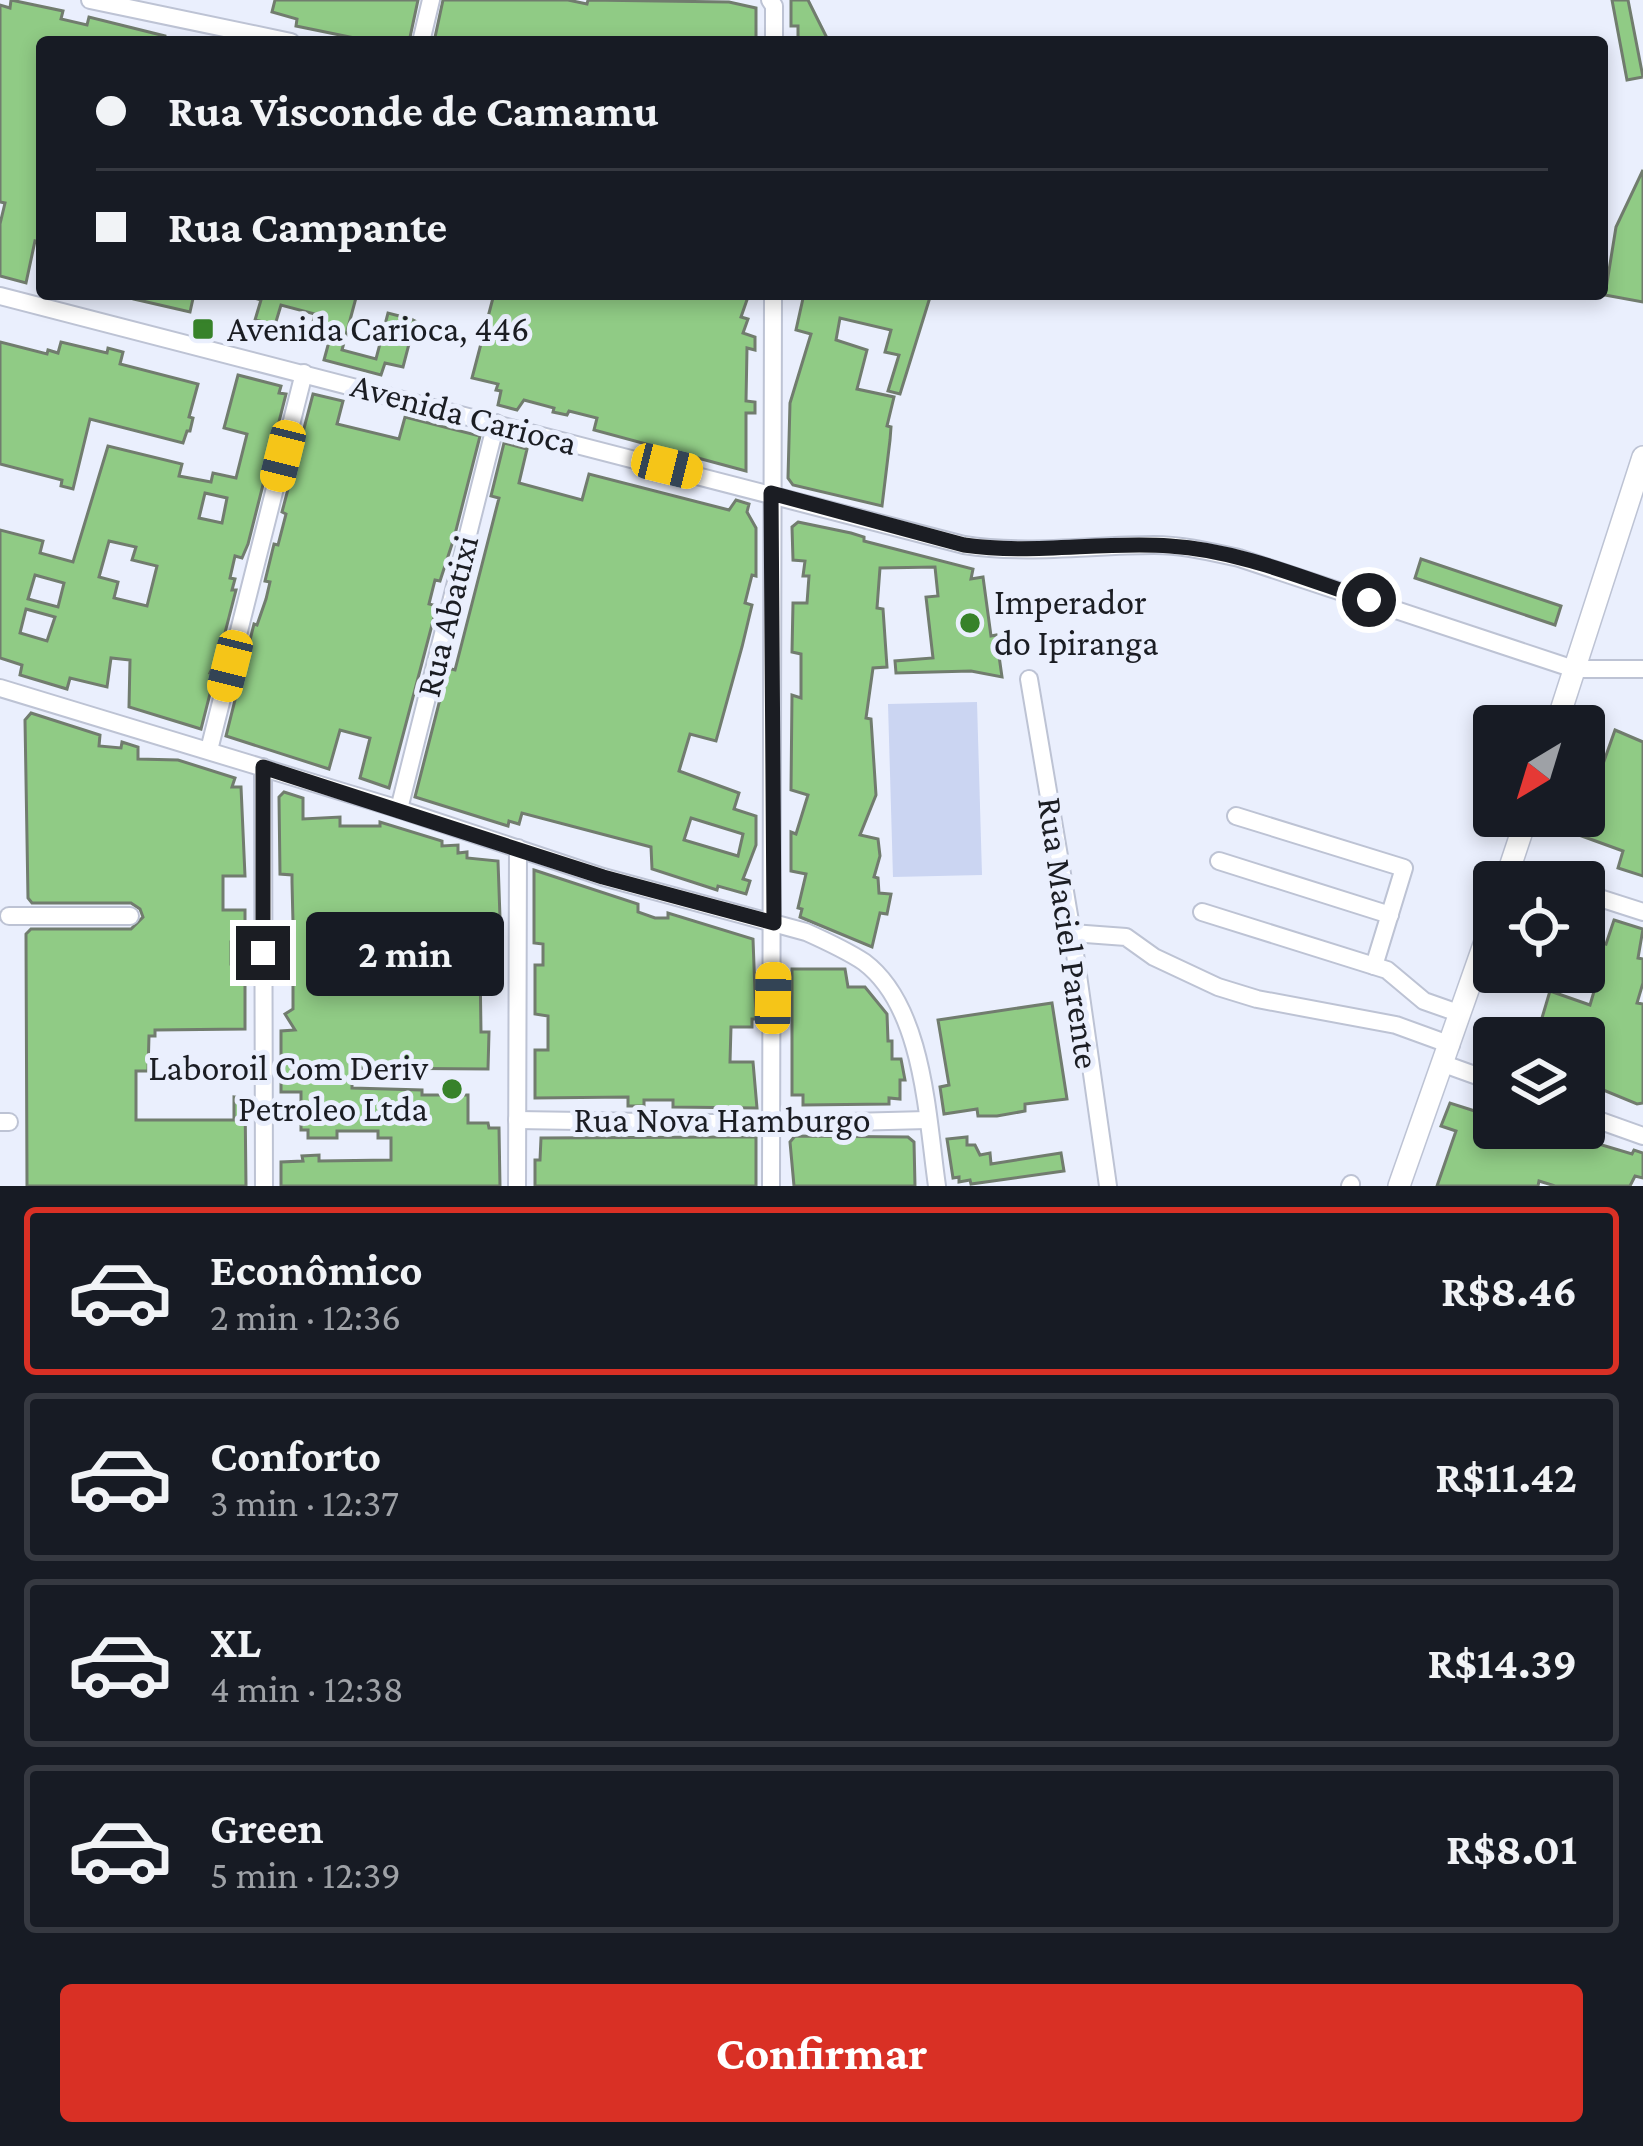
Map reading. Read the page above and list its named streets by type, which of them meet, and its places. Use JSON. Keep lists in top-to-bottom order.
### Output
{
  "streets": {
    "street": [
      "Avenida Carioca",
      "Rua Abatixi",
      "Rua Maciel Parente",
      "Rua Nova Hamburgo"
    ]
  },
  "crossings": [
    ["Avenida Carioca", "Rua Abatixi"]
  ],
  "places": {
    "transit": ["Avenida Carioca, 446"],
    "other": ["Imperador do Ipiranga", "Laboroil Com Deriv Petroleo Ltda"]
  },
  "north": "bottom left",
  "page": {
    "banner": ["Rua Visconde de Camamu", "Rua Campante"],
    "bubble": "2 min",
    "list": [
      {
        "name": "Econômico",
        "note": "2 min · 12:36",
        "value": "R$8.46"
      },
      {
        "name": "Conforto",
        "note": "3 min · 12:37",
        "value": "R$11.42"
      },
      {
        "name": "XL",
        "note": "4 min · 12:38",
        "value": "R$14.39"
      },
      {
        "name": "Green",
        "note": "5 min · 12:39",
        "value": "R$8.01"
      }
    ],
    "buttons": "Confirmar"
  }
}
